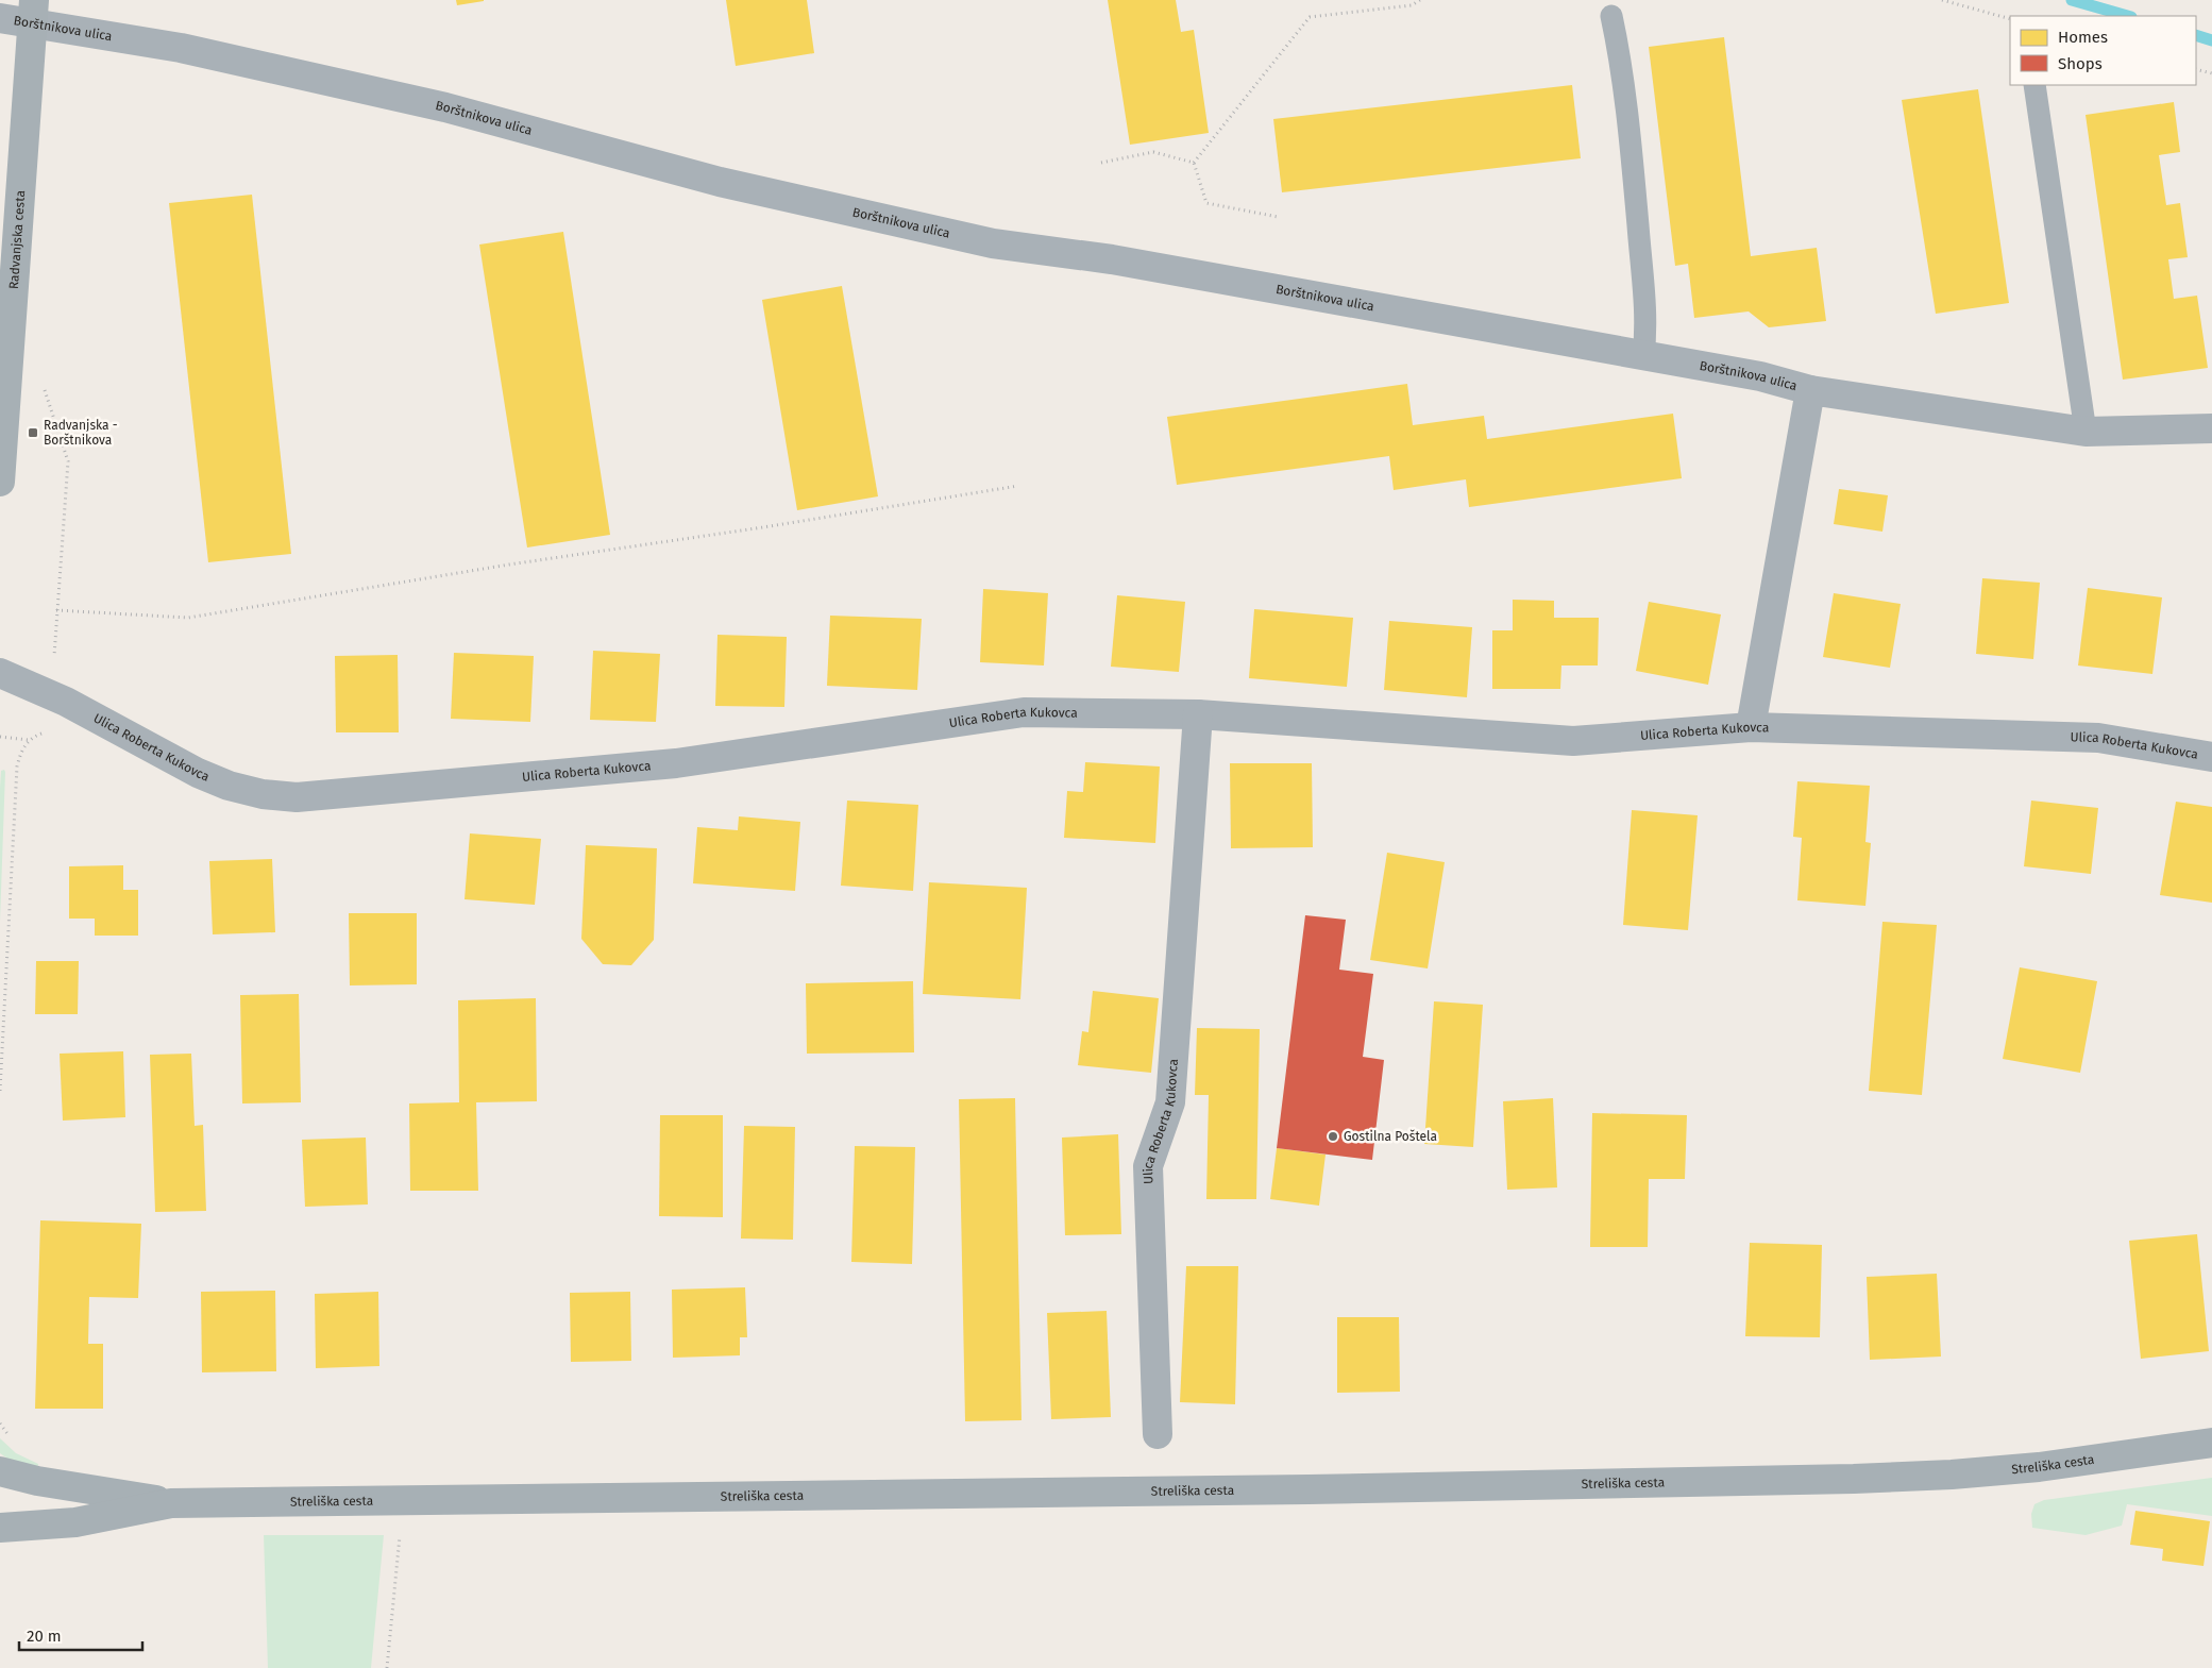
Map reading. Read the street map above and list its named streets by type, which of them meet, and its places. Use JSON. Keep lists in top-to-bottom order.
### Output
{
  "streets": {
    "street": [
      "Borštnikova ulica",
      "Radvanjska cesta",
      "Ulica Roberta Kukovca",
      "Streliška cesta"
    ]
  },
  "crossings": [
    ["Borštnikova ulica", "Radvanjska cesta"],
    ["Borštnikova ulica", "Ulica Roberta Kukovca"]
  ],
  "places": {
    "transit": ["Radvanjska - Borštnikova"],
    "other": ["Gostilna Poštela"]
  },
  "legend": ["Homes", "Shops"],
  "scale_bar": "20 m"
}
